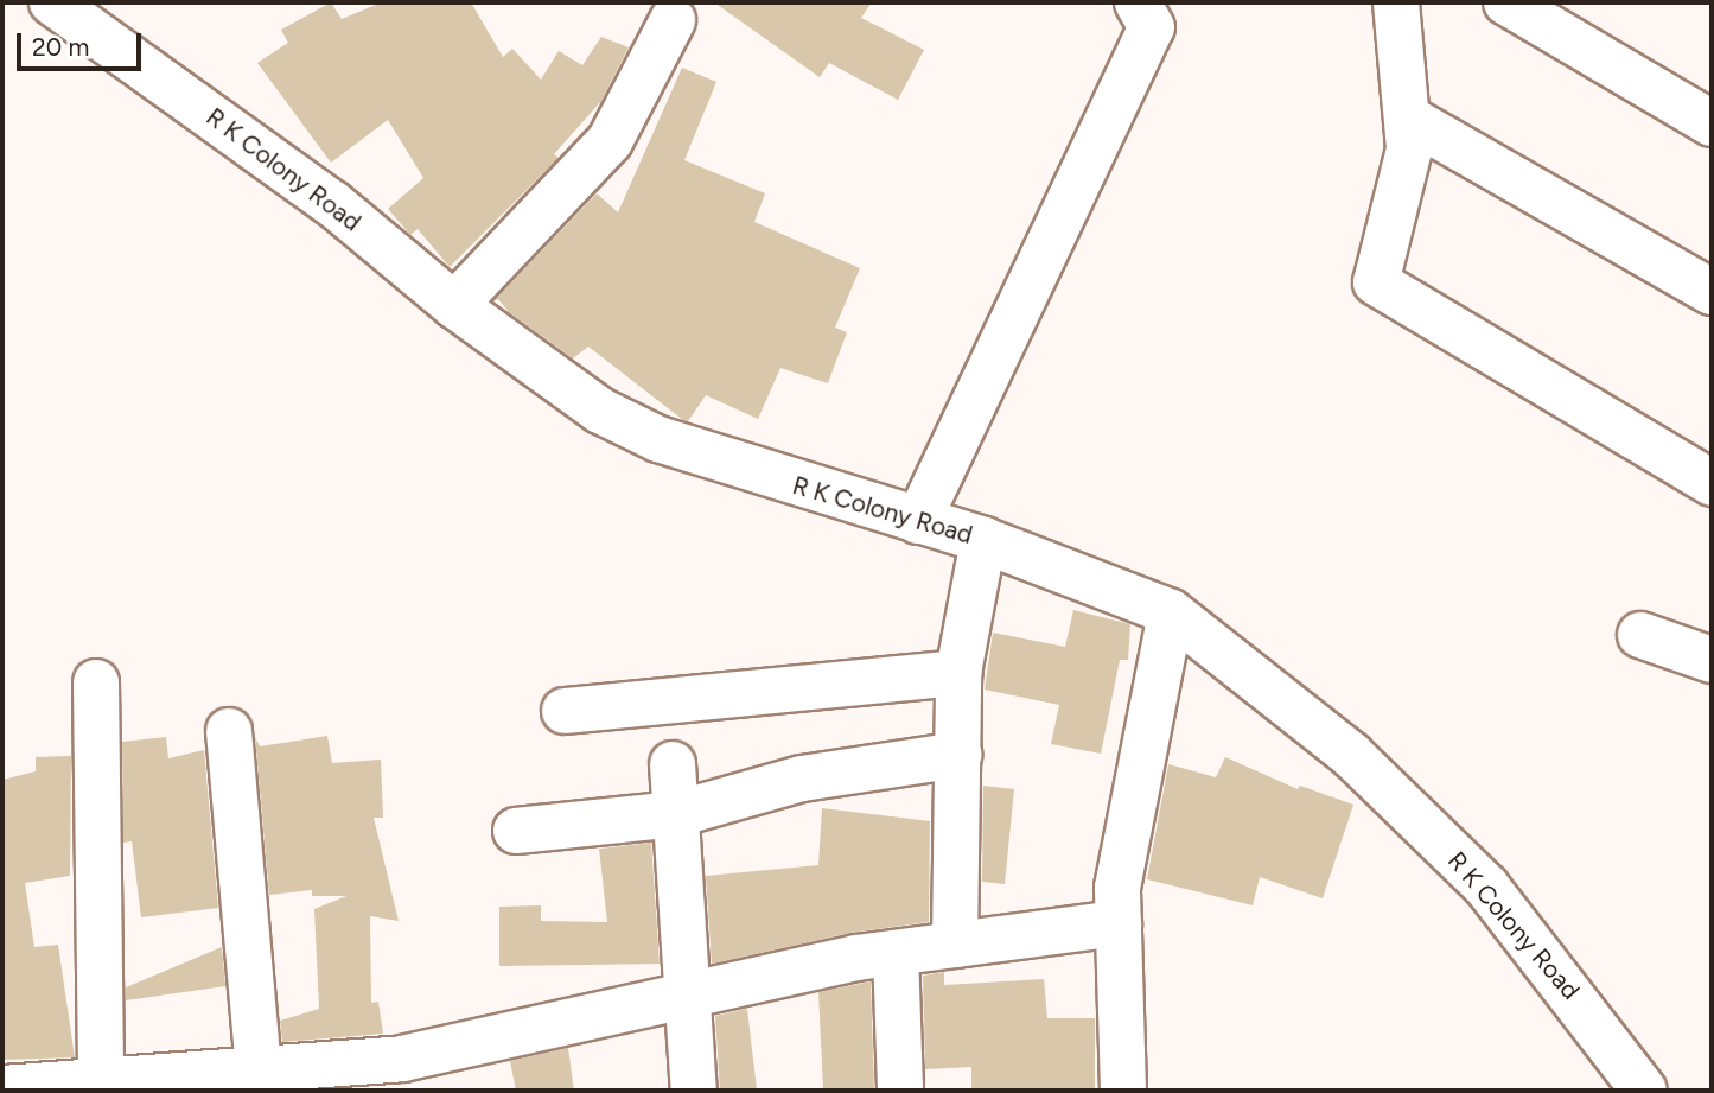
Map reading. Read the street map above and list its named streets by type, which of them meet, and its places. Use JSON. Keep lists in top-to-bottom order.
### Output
{
  "streets": {
    "street": ["R K Colony Road"]
  },
  "scale_bar": "20 m"
}
